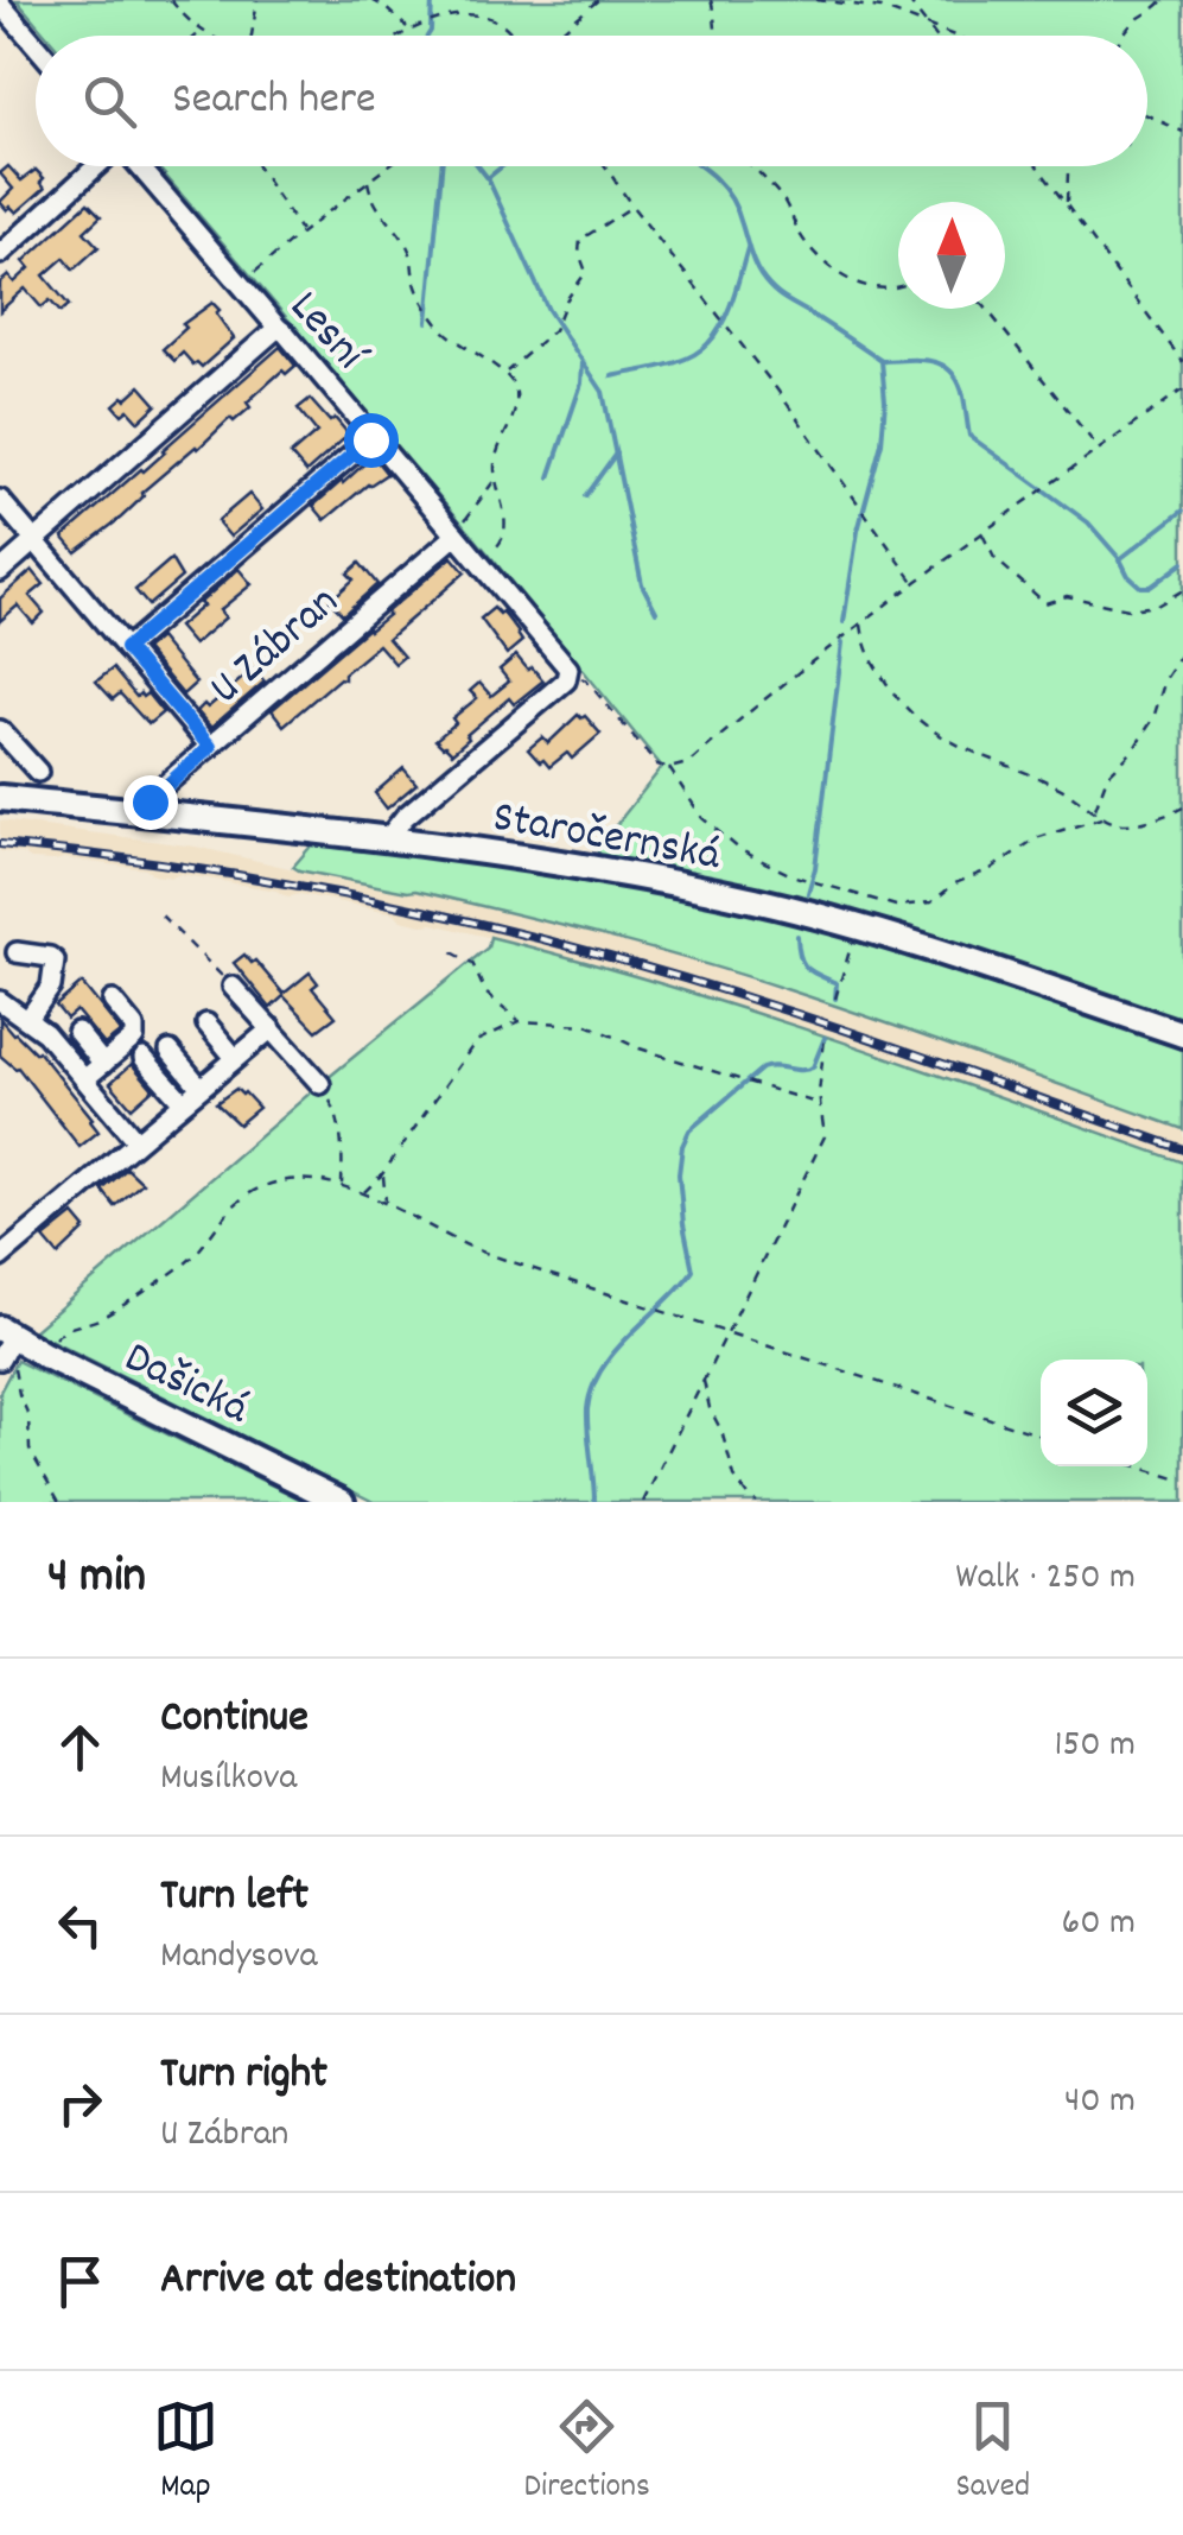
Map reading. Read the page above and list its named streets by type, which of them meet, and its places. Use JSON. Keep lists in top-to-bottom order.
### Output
{
  "streets": {
    "main road": ["Staročernská", "Dašická"],
    "street": ["Lesní", "U Zábran"]
  },
  "crossings": [
    ["Lesní", "U Zábran"],
    ["U Zábran", "Staročernská"]
  ],
  "north": "top",
  "page": {
    "search": "Search here",
    "heading": ["4 min", "Walk · 250 m"],
    "list": [
      ["Continue", "Musílkova", "150 m"],
      ["Turn left", "Mandysova", "60 m"],
      ["Turn right", "U Zábran", "40 m"],
      "Arrive at destination"
    ],
    "nav": ["Map", "Directions", "Saved"]
  }
}
